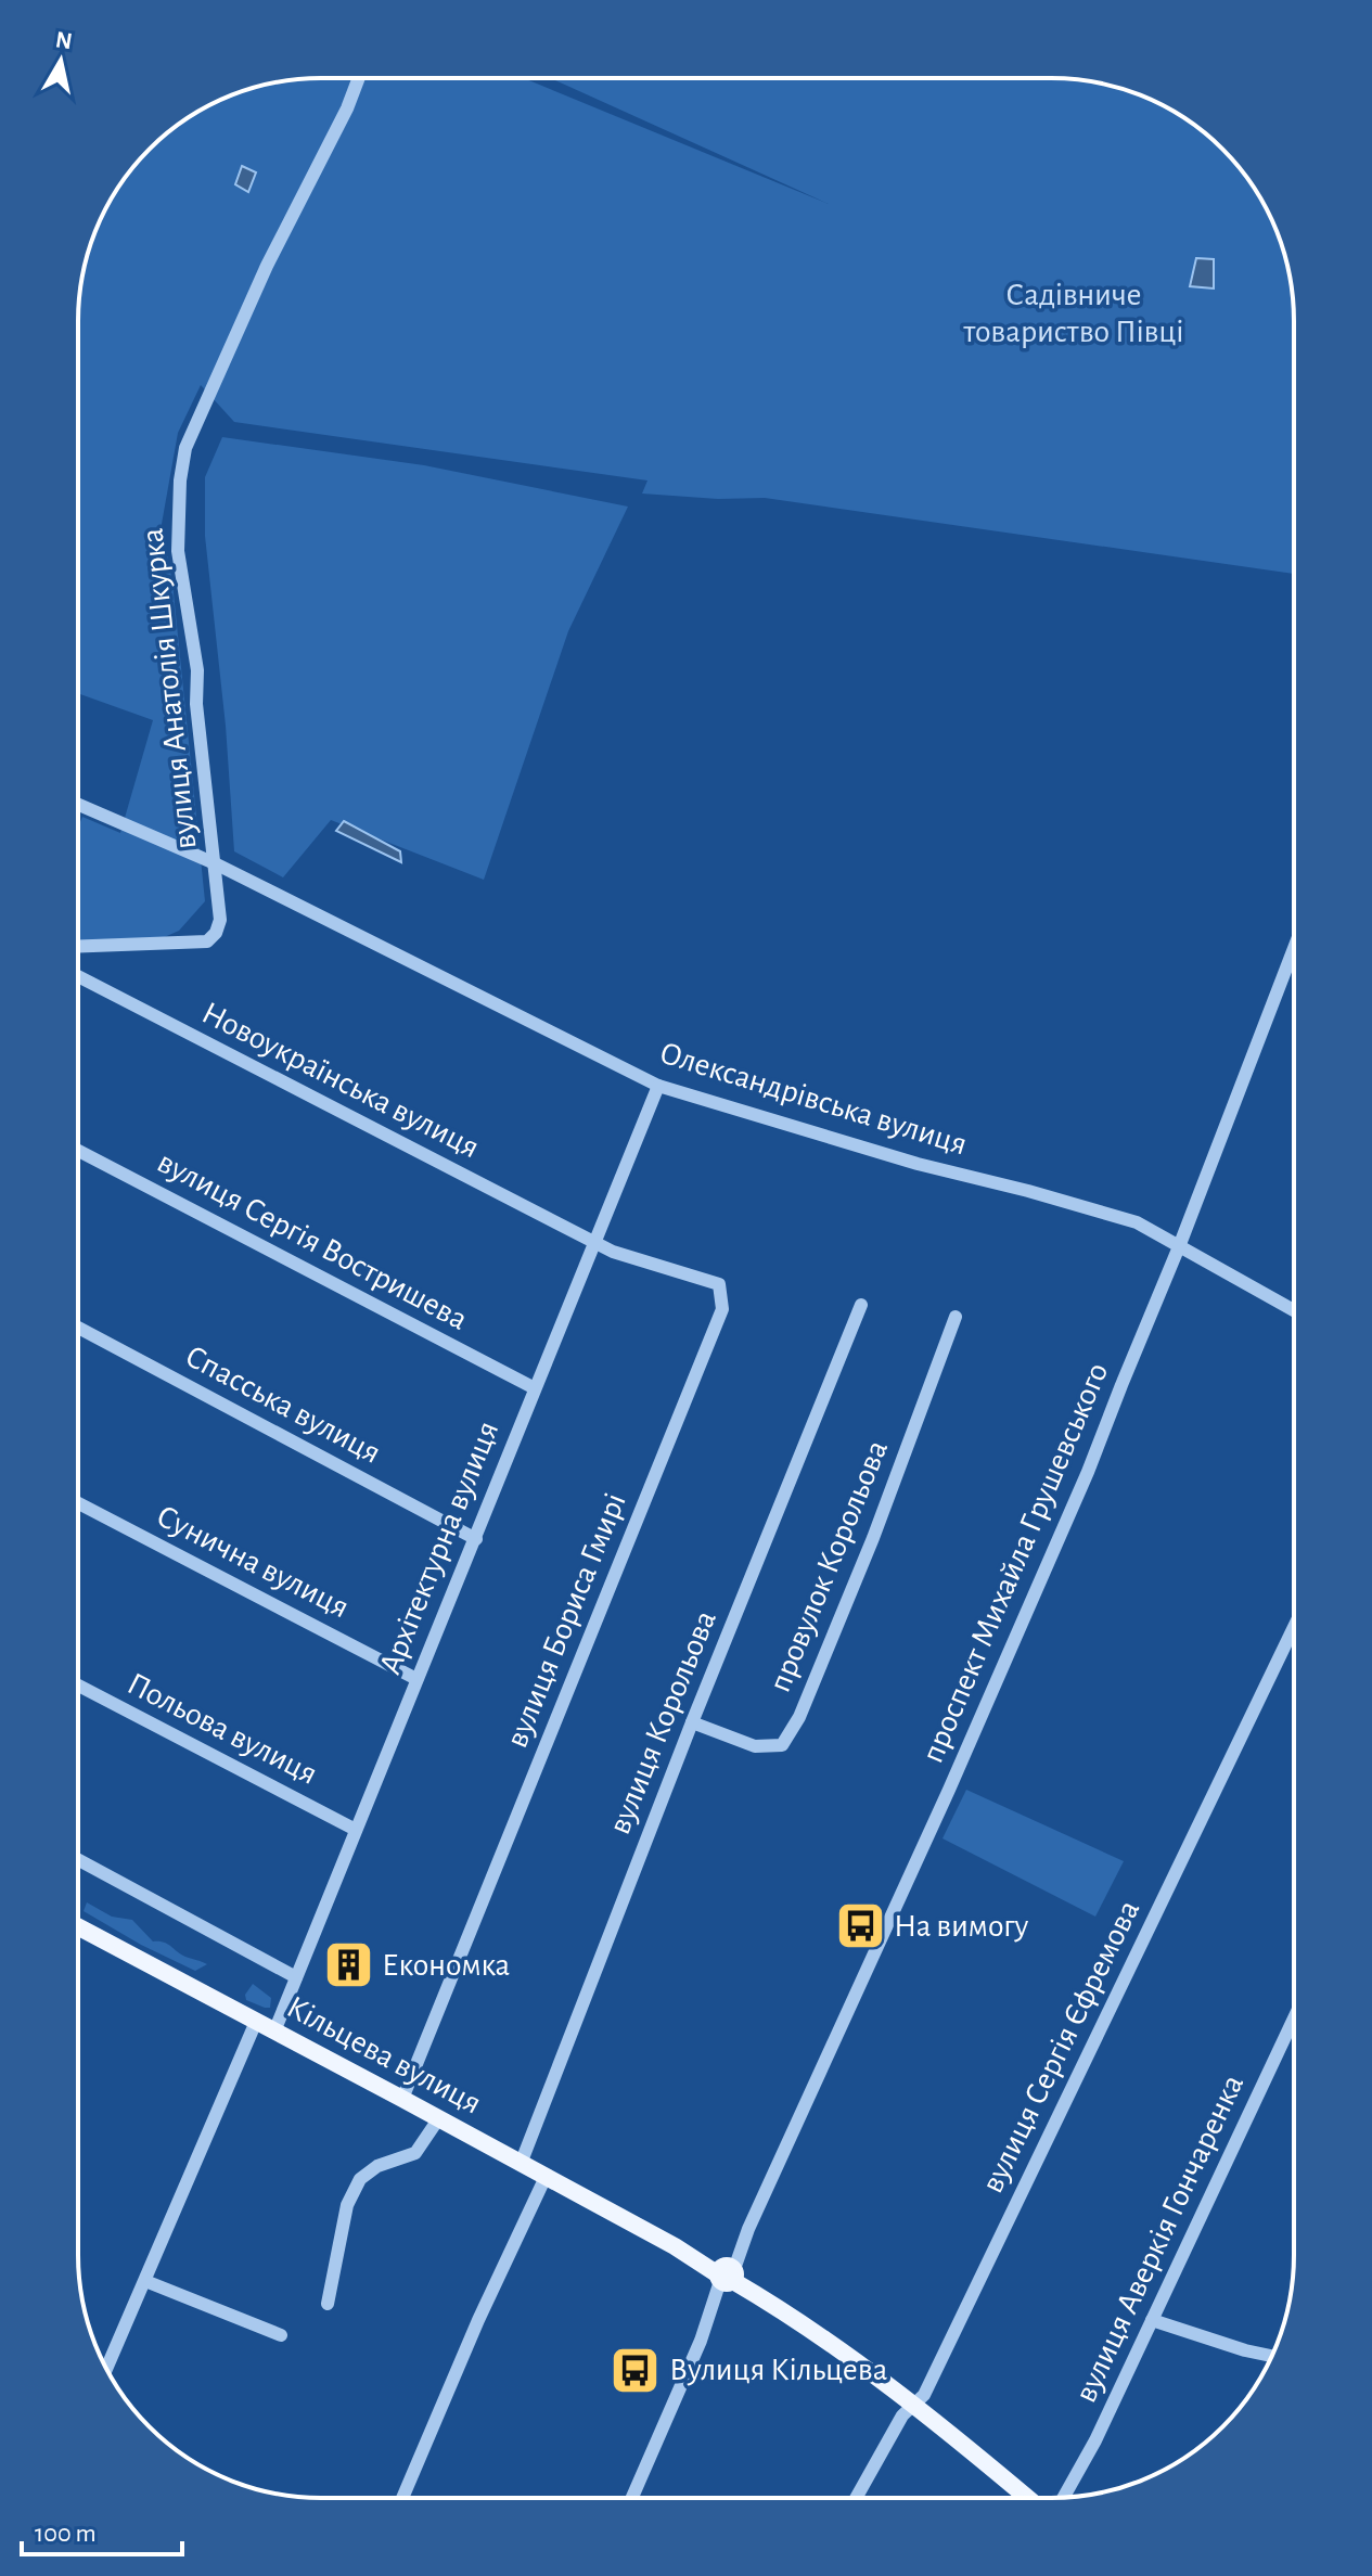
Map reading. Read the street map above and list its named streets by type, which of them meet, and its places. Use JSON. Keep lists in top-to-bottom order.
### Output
{
  "streets": {
    "main road": ["Кільцева вулиця"],
    "street": [
      "вулиця Анатолія Шкурка",
      "Новоукраїнська вулиця",
      "Олександрівська вулиця",
      "вулиця Сергія Востришева",
      "Спасська вулиця",
      "Архітектурна вулиця",
      "Сунична вулиця",
      "проспект Михайла Грушевського",
      "провулок Корольова",
      "вулиця Бориса Гмирі",
      "вулиця Корольова",
      "Польова вулиця",
      "вулиця Сергія Єфремова",
      "вулиця Аверкія Гончаренка"
    ]
  },
  "crossings": [
    ["вулиця Анатолія Шкурка", "Олександрівська вулиця"],
    ["Новоукраїнська вулиця", "Архітектурна вулиця"],
    ["Новоукраїнська вулиця", "вулиця Бориса Гмирі"],
    ["Олександрівська вулиця", "Архітектурна вулиця"],
    ["Олександрівська вулиця", "проспект Михайла Грушевського"],
    ["вулиця Сергія Востришева", "Архітектурна вулиця"],
    ["Спасська вулиця", "Архітектурна вулиця"],
    ["Архітектурна вулиця", "Сунична вулиця"],
    ["Архітектурна вулиця", "вулиця Бориса Гмирі"],
    ["Архітектурна вулиця", "Польова вулиця"],
    ["Архітектурна вулиця", "Кільцева вулиця"],
    ["проспект Михайла Грушевського", "Кільцева вулиця"],
    ["провулок Корольова", "вулиця Корольова"],
    ["вулиця Бориса Гмирі", "Кільцева вулиця"],
    ["вулиця Корольова", "Кільцева вулиця"],
    ["вулиця Сергія Єфремова", "Кільцева вулиця"]
  ],
  "parks": ["Садівниче товариство Півці"],
  "places": {
    "bus stop": ["На вимогу", "Вулиця Кільцева"],
    "building": ["Економка"]
  },
  "scale_bar": "100 m",
  "north": "top"
}
